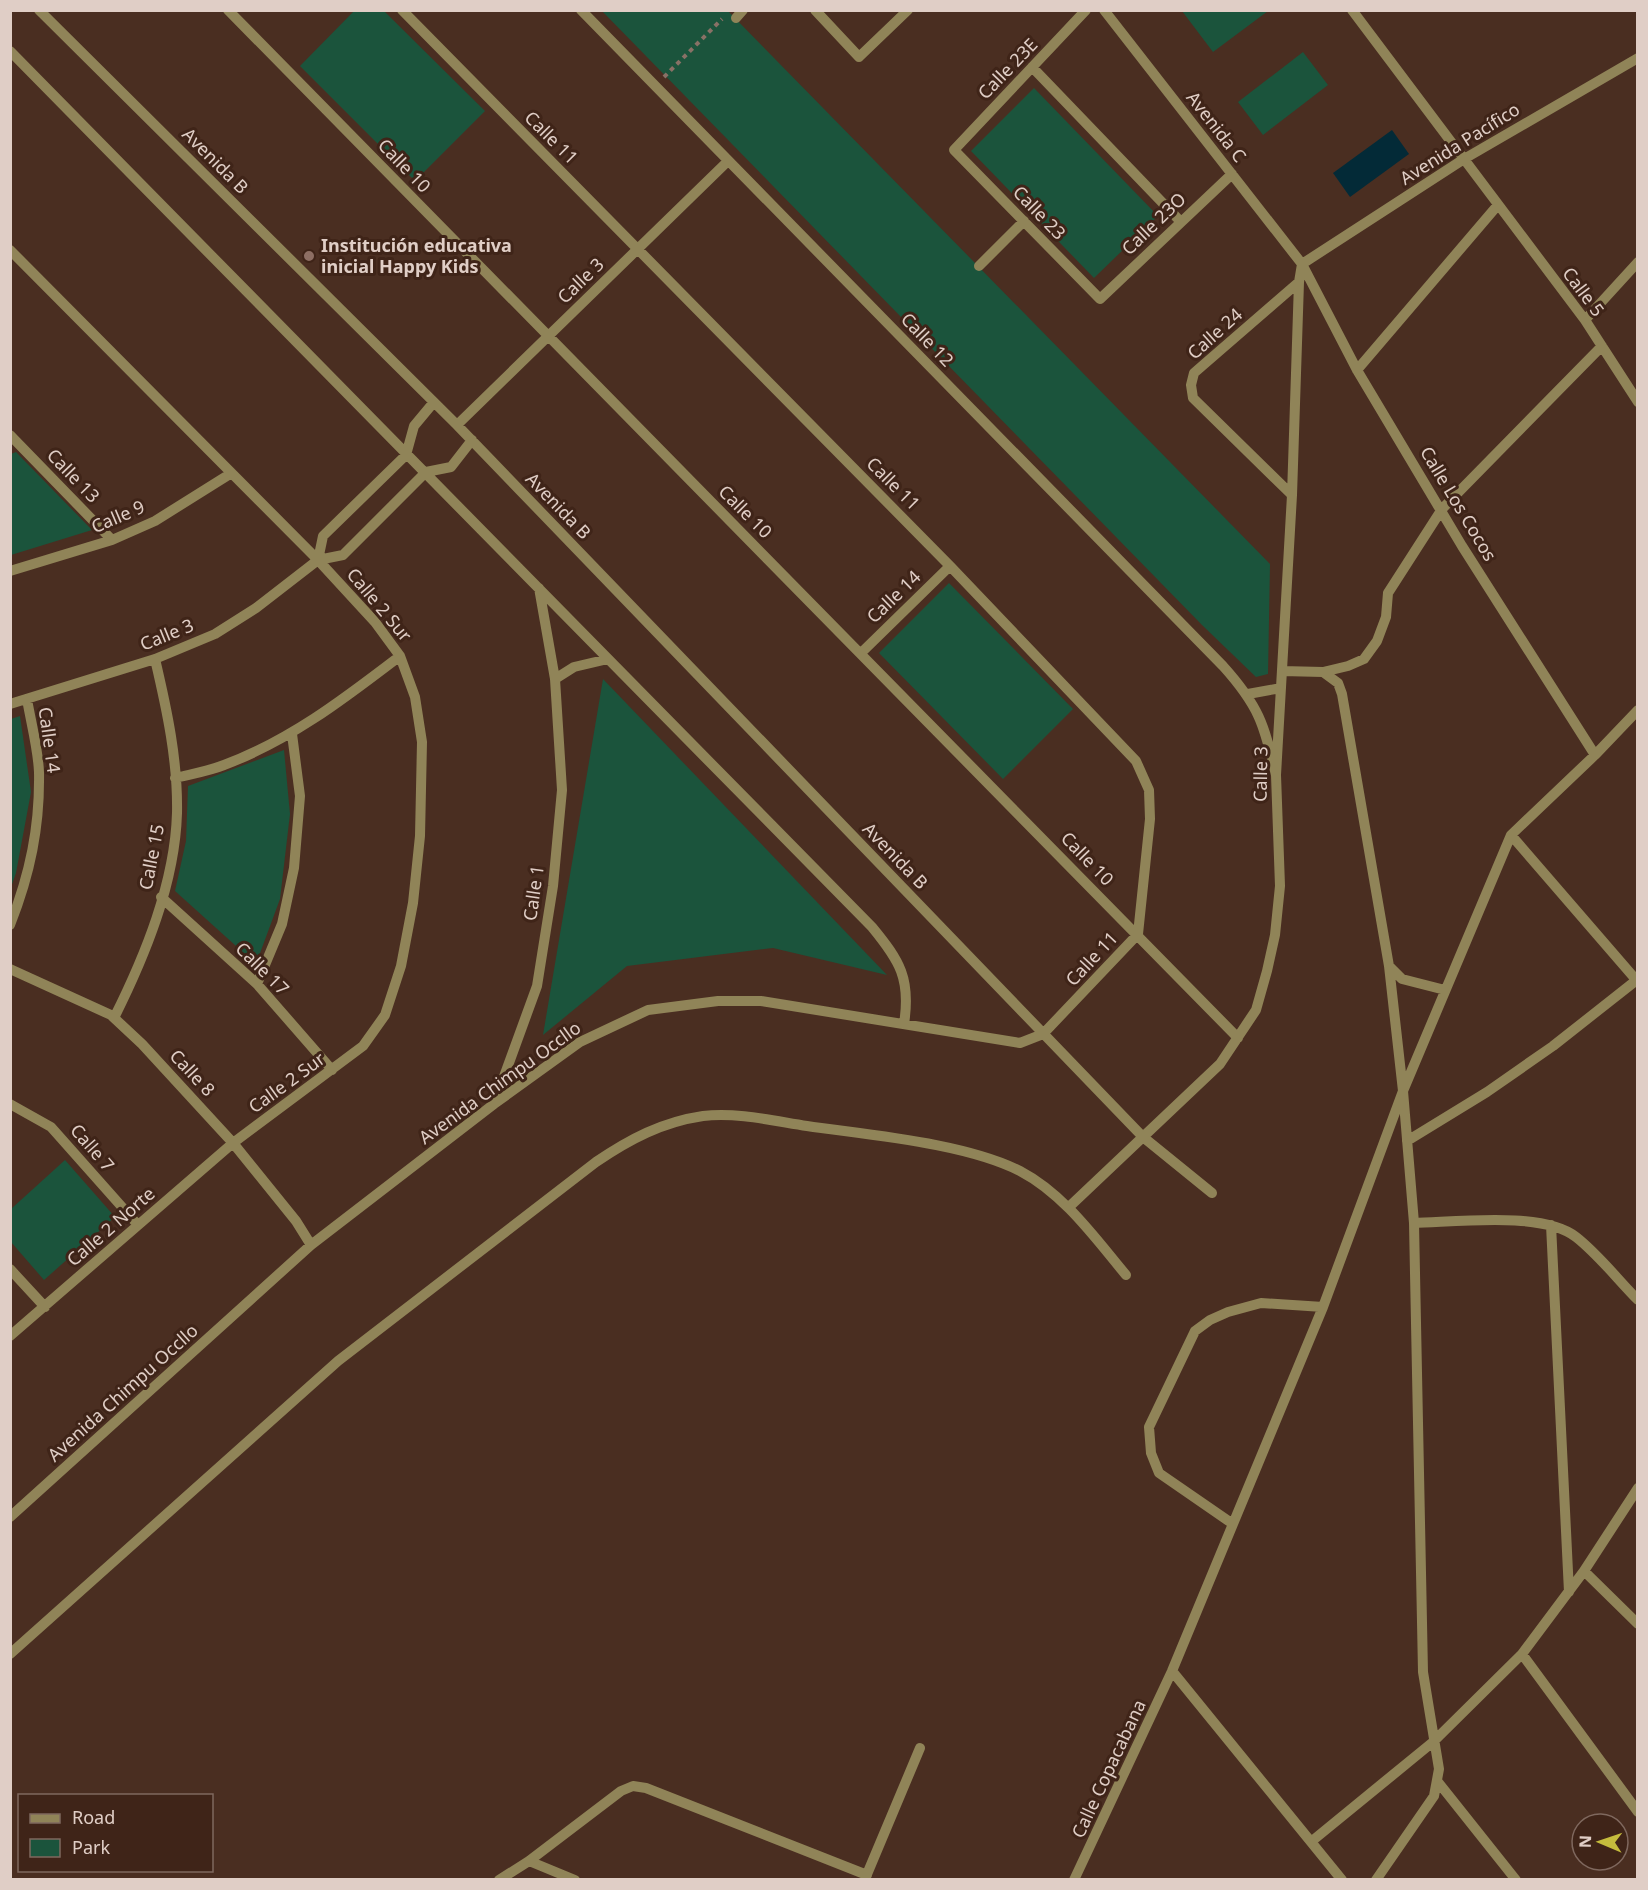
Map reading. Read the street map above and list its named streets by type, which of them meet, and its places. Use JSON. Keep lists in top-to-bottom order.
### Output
{
  "streets": {
    "street": [
      "Calle 23E",
      "Avenida C",
      "Calle 11",
      "Avenida Pacífico",
      "Avenida B",
      "Calle 10",
      "Calle 23",
      "Calle 23O",
      "Calle 3",
      "Calle 5",
      "Calle 24",
      "Calle 12",
      "Calle 13",
      "Calle Los Cocos",
      "Calle 9",
      "Calle 14",
      "Calle 2 Sur",
      "Calle 15",
      "Calle 1",
      "Calle 17",
      "Calle 8",
      "Avenida Chimpu Occllo",
      "Calle 7",
      "Calle 2 Norte",
      "Calle Copacabana"
    ]
  },
  "crossings": [
    ["Calle 23E", "Calle 23"],
    ["Avenida C", "Avenida Pacífico"],
    ["Avenida C", "Calle 23O"],
    ["Avenida C", "Calle 3"],
    ["Avenida C", "Calle Los Cocos"],
    ["Calle 11", "Avenida B"],
    ["Calle 11", "Calle 10"],
    ["Calle 11", "Calle 3"],
    ["Calle 11", "Calle 14"],
    ["Calle 11", "Avenida Chimpu Occllo"],
    ["Avenida Pacífico", "Calle 3"],
    ["Avenida Pacífico", "Calle 5"],
    ["Avenida Pacífico", "Calle Los Cocos"],
    ["Avenida B", "Calle 3"],
    ["Avenida B", "Avenida Chimpu Occllo"],
    ["Calle 10", "Calle 3"],
    ["Calle 10", "Calle 14"],
    ["Calle 23", "Calle 23O"],
    ["Calle 3", "Calle 24"],
    ["Calle 3", "Calle 12"],
    ["Calle 3", "Calle Los Cocos"],
    ["Calle 3", "Calle 14"],
    ["Calle 3", "Calle 2 Sur"],
    ["Calle 3", "Calle 15"],
    ["Calle 13", "Calle 9"],
    ["Calle 9", "Calle 2 Sur"],
    ["Calle 2 Sur", "Calle 17"],
    ["Calle 2 Sur", "Calle 8"],
    ["Calle 2 Sur", "Calle 2 Norte"],
    ["Calle 15", "Calle 17"],
    ["Calle 15", "Calle 8"],
    ["Calle 1", "Avenida Chimpu Occllo"],
    ["Calle 8", "Avenida Chimpu Occllo"],
    ["Calle 8", "Calle 2 Norte"],
    ["Calle 7", "Calle 2 Norte"]
  ],
  "places": ["Institución educativa inicial Happy Kids"],
  "legend": ["Road", "Park"],
  "north": "left"
}
